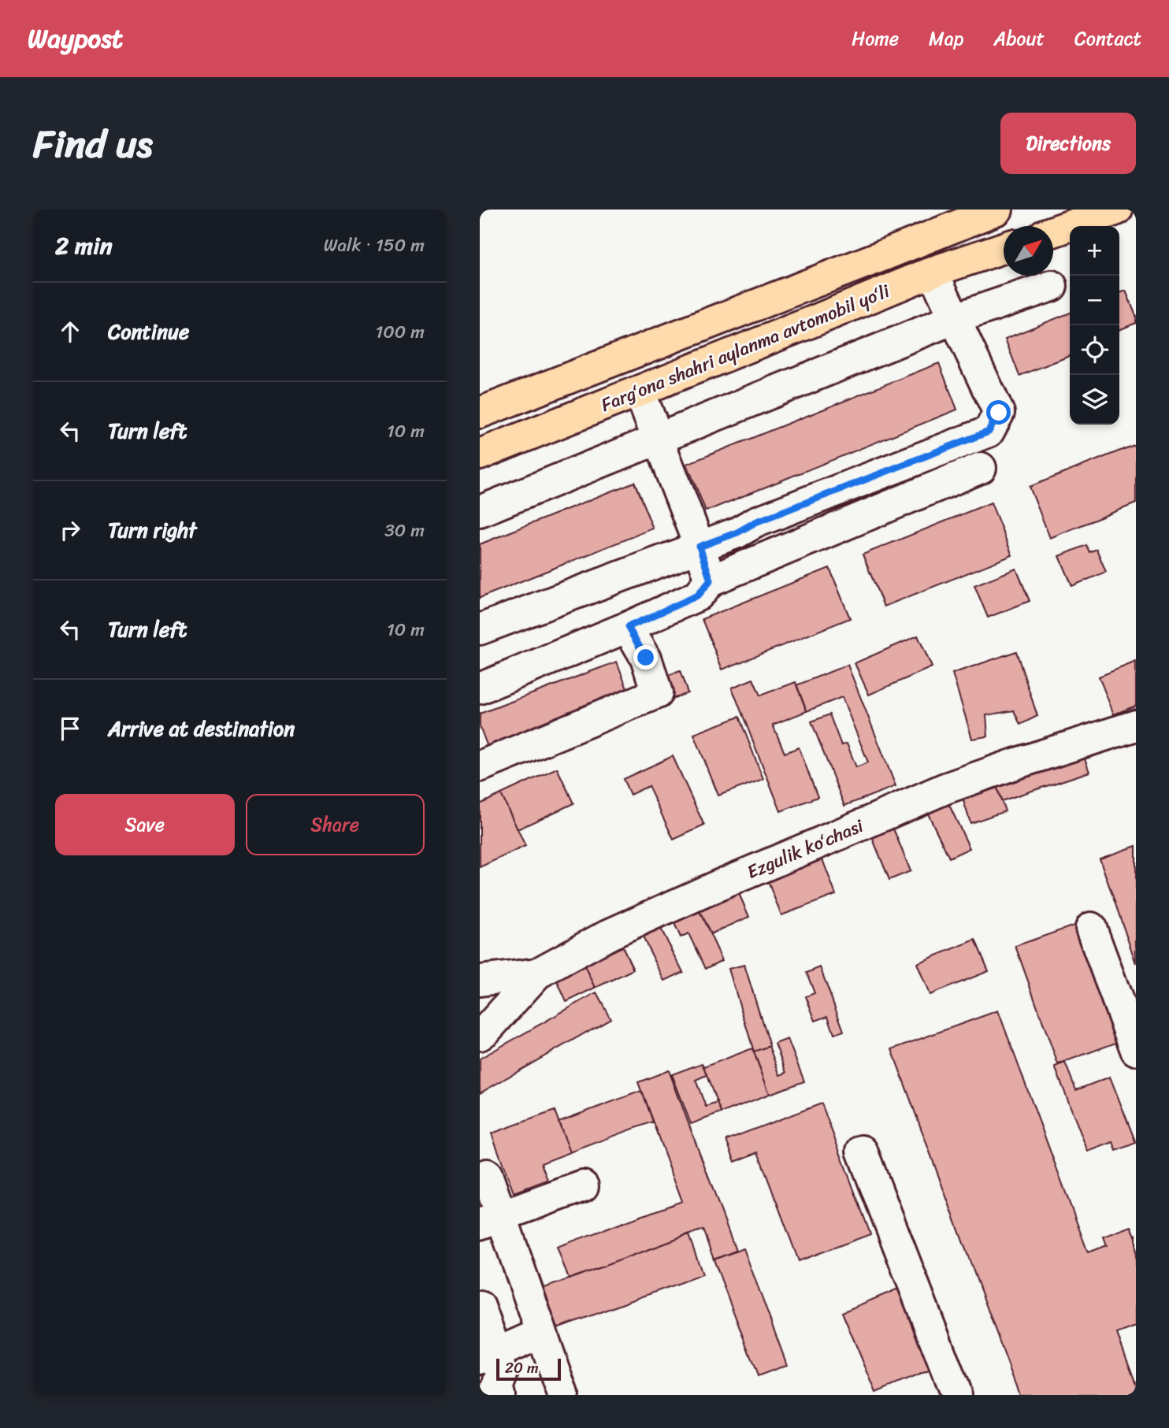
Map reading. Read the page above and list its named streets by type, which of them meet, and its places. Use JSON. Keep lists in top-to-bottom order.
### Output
{
  "streets": {
    "highway": ["Fargʻona shahri aylanma avtomobil yoʻli"],
    "street": ["Ezgulik koʻchasi"]
  },
  "scale_bar": "20 m",
  "north": "top right",
  "page": {
    "header": "Waypost",
    "nav": [
      "Home",
      "Map",
      "About",
      "Contact"
    ],
    "title": "Find us",
    "buttons": [
      "Directions",
      ["Save", "Share"]
    ],
    "heading": ["2 min", "Walk · 150 m"],
    "map_buttons": ["+", "−"],
    "list": [
      ["Continue", "100 m"],
      ["Turn left", "10 m"],
      ["Turn right", "30 m"],
      ["Turn left", "10 m"],
      "Arrive at destination"
    ],
    "scale": "20 m"
  }
}
